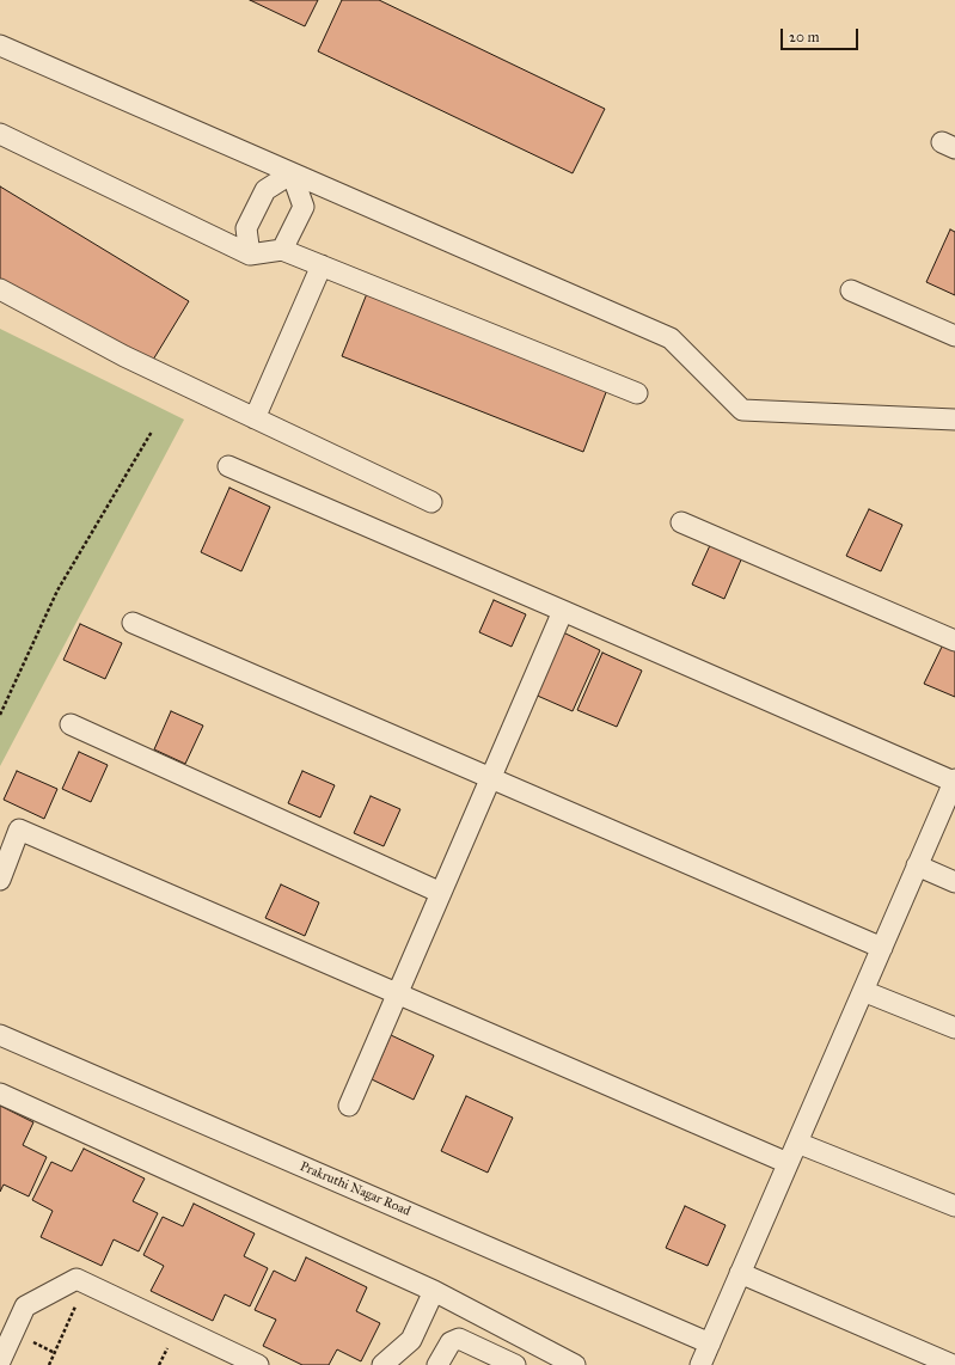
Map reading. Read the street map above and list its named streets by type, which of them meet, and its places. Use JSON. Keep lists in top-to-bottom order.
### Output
{
  "streets": {
    "street": ["Prakruthi Nagar Road"]
  },
  "scale_bar": "20 m"
}
